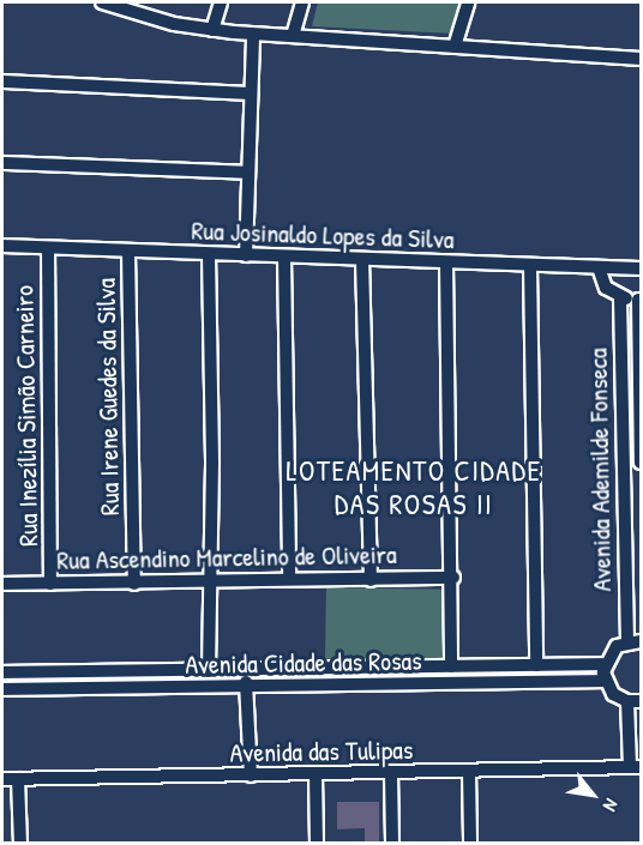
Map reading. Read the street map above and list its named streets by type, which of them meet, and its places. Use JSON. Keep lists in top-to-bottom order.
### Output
{
  "streets": {
    "street": [
      "Rua Josinaldo Lopes da Silva",
      "Rua Irene Guedes da Silva",
      "Rua Inezília Simão Carneiro",
      "Avenida Ademilde Fonseca",
      "Rua Ascendino Marcelino de Oliveira",
      "Avenida Cidade das Rosas",
      "Avenida das Tulipas"
    ]
  },
  "crossings": [
    ["Rua Josinaldo Lopes da Silva", "Rua Irene Guedes da Silva"],
    ["Rua Josinaldo Lopes da Silva", "Rua Inezília Simão Carneiro"],
    ["Rua Irene Guedes da Silva", "Rua Ascendino Marcelino de Oliveira"],
    ["Rua Inezília Simão Carneiro", "Rua Ascendino Marcelino de Oliveira"]
  ],
  "districts": ["LOTEAMENTO CIDADE DAS ROSAS II"],
  "north": "bottom right"
}
